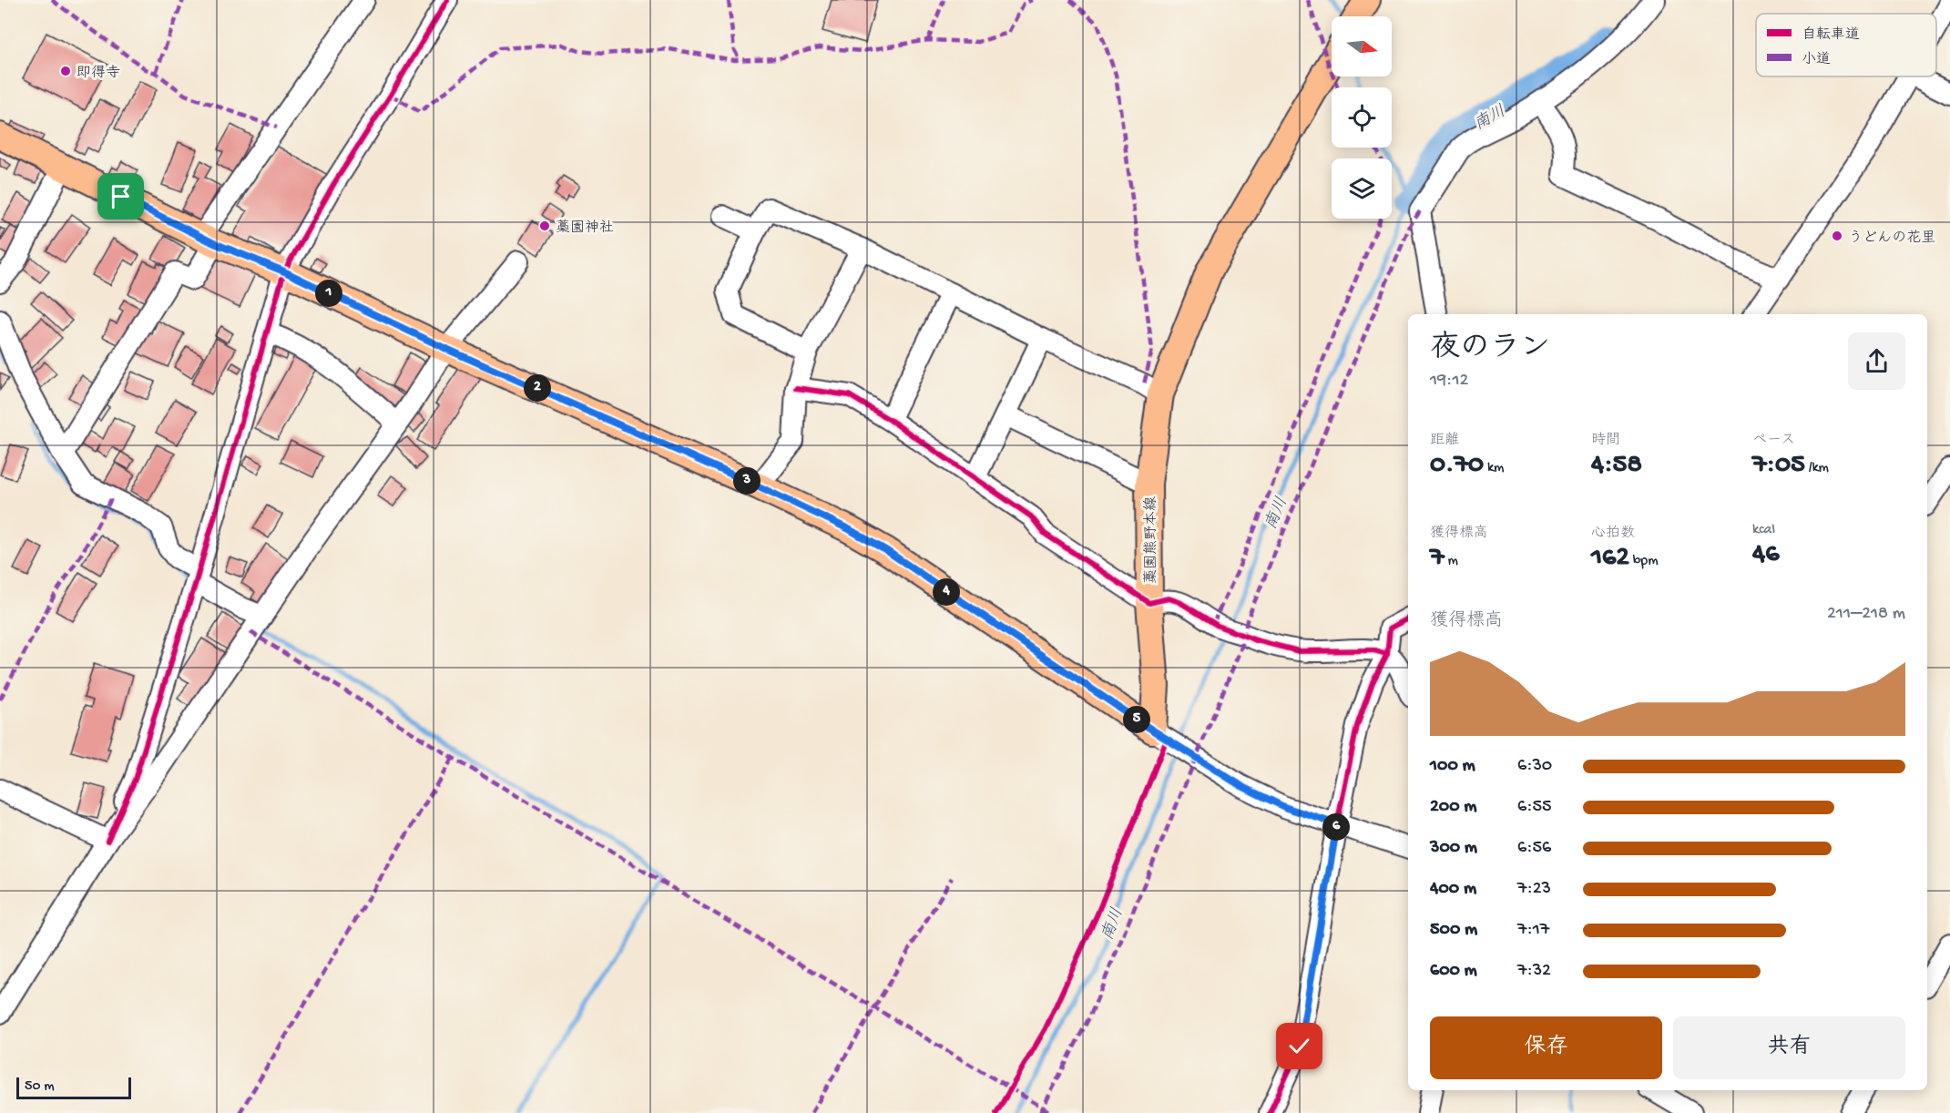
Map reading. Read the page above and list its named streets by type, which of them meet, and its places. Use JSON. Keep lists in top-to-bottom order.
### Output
{
  "streets": {
    "main road": ["藁園熊野本線"]
  },
  "water": ["南川"],
  "places": ["即得寺", "藁園神社", "うどんの花里"],
  "legend": ["自転車道", "小道"],
  "scale_bar": "50 m",
  "north": "right",
  "page": {
    "pins": [
      "1",
      "2",
      "3",
      "4",
      "5",
      "6"
    ],
    "heading": ["夜のラン", "19:12"],
    "stats": [
      ["距離", "0.70 km"],
      ["時間", "4:58"],
      ["ペース", "7:05 /km"],
      ["獲得標高", "7 m"],
      ["心拍数", "162 bpm"],
      ["kcal", "46"]
    ],
    "chart": ["獲得標高", "211–218 m"],
    "list": [
      {
        "name": "100 m",
        "note": "6:30"
      },
      {
        "name": "200 m",
        "note": "6:55"
      },
      {
        "name": "300 m",
        "note": "6:56"
      },
      {
        "name": "400 m",
        "note": "7:23"
      },
      {
        "name": "500 m",
        "note": "7:17"
      },
      {
        "name": "600 m",
        "note": "7:32"
      }
    ],
    "buttons": ["保存", "共有"],
    "scale": "50 m"
  }
}
